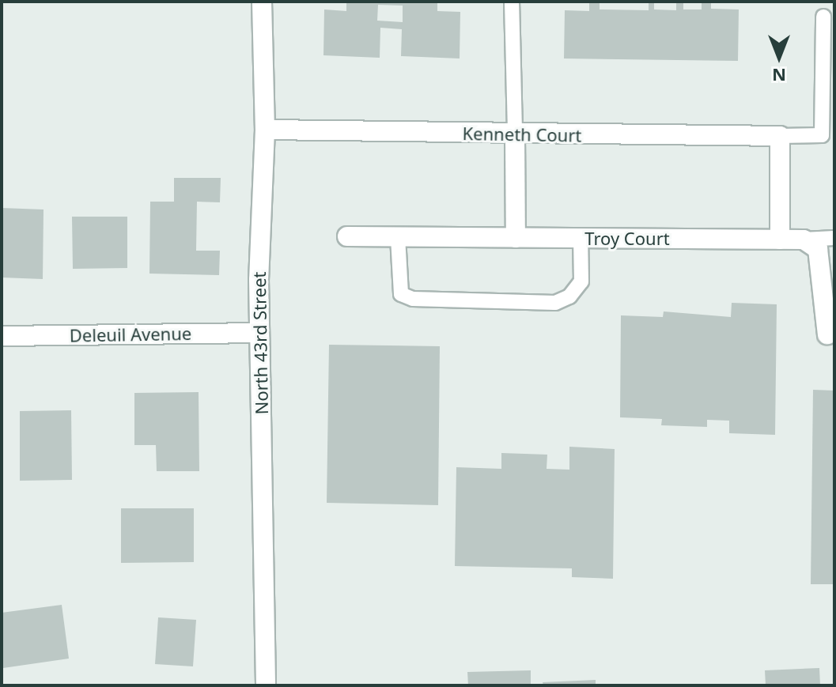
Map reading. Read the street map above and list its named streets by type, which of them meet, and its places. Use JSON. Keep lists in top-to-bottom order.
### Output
{
  "streets": {
    "street": [
      "Kenneth Court",
      "Troy Court",
      "Deleuil Avenue",
      "North 43rd Street"
    ]
  },
  "crossings": [
    ["Kenneth Court", "North 43rd Street"],
    ["Deleuil Avenue", "North 43rd Street"]
  ],
  "north": "bottom"
}
